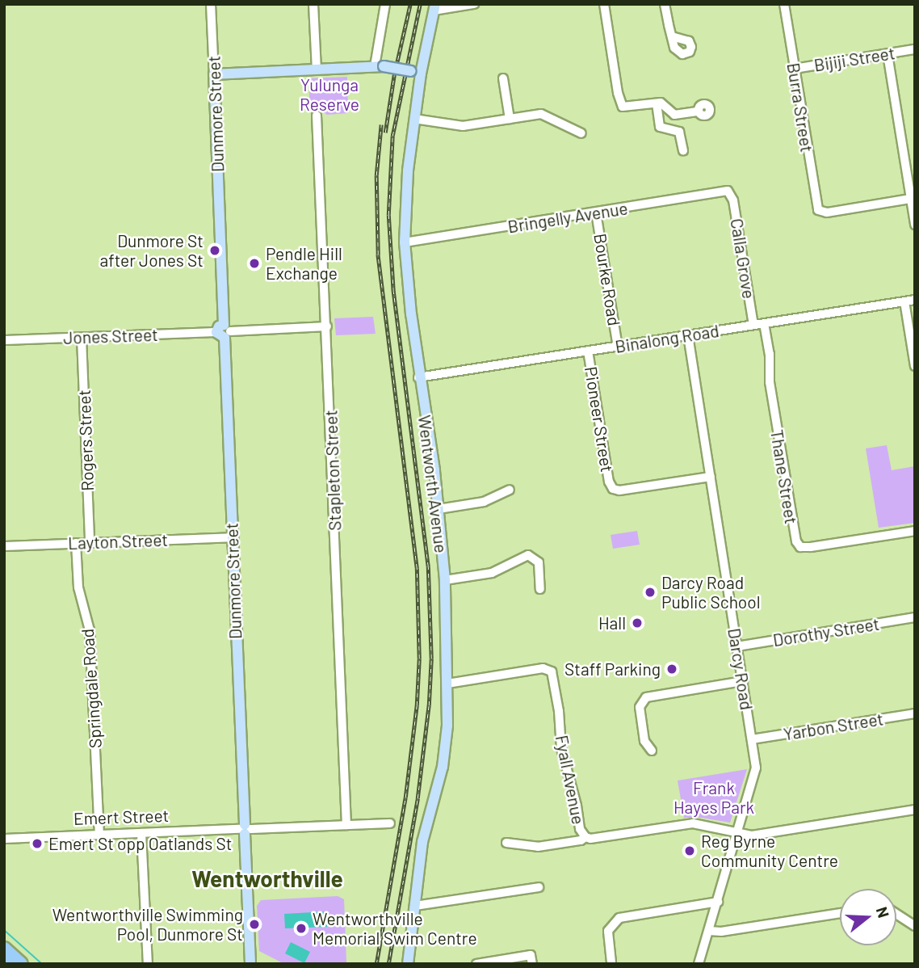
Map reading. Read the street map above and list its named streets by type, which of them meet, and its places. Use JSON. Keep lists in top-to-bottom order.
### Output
{
  "streets": {
    "main road": ["Dunmore Street", "Wentworth Avenue"],
    "street": [
      "Bijiji Street",
      "Burra Street",
      "Bringelly Avenue",
      "Calla Grove",
      "Bourke Road",
      "Jones Street",
      "Binalong Road",
      "Pioneer Street",
      "Rogers Street",
      "Stapleton Street",
      "Thane Street",
      "Layton Street",
      "Dorothy Street",
      "Darcy Road",
      "Springdale Road",
      "Yarbon Street",
      "Fyall Avenue",
      "Emert Street"
    ]
  },
  "crossings": [
    ["Bijiji Street", "Burra Street"],
    ["Dunmore Street", "Jones Street"],
    ["Dunmore Street", "Layton Street"],
    ["Dunmore Street", "Emert Street"],
    ["Bringelly Avenue", "Calla Grove"],
    ["Bringelly Avenue", "Bourke Road"],
    ["Bringelly Avenue", "Wentworth Avenue"],
    ["Calla Grove", "Binalong Road"],
    ["Bourke Road", "Binalong Road"],
    ["Jones Street", "Rogers Street"],
    ["Jones Street", "Stapleton Street"],
    ["Binalong Road", "Pioneer Street"],
    ["Binalong Road", "Thane Street"],
    ["Binalong Road", "Wentworth Avenue"],
    ["Binalong Road", "Darcy Road"],
    ["Pioneer Street", "Darcy Road"],
    ["Rogers Street", "Layton Street"],
    ["Stapleton Street", "Emert Street"],
    ["Wentworth Avenue", "Fyall Avenue"],
    ["Layton Street", "Springdale Road"],
    ["Dorothy Street", "Darcy Road"],
    ["Darcy Road", "Yarbon Street"],
    ["Darcy Road", "Fyall Avenue"],
    ["Springdale Road", "Emert Street"]
  ],
  "districts": ["Wentworthville"],
  "parks": ["Yulunga Reserve", "Frank Hayes Park"],
  "places": [
    "Dunmore St after Jones St",
    "Pendle Hill Exchange",
    "Darcy Road Public School",
    "Hall",
    "Staff Parking",
    "Emert St opp Oatlands St",
    "Reg Byrne Community Centre",
    "Wentworthville Swimming Pool, Dunmore St",
    "Wentworthville Memorial Swim Centre"
  ],
  "north": "right"
}
